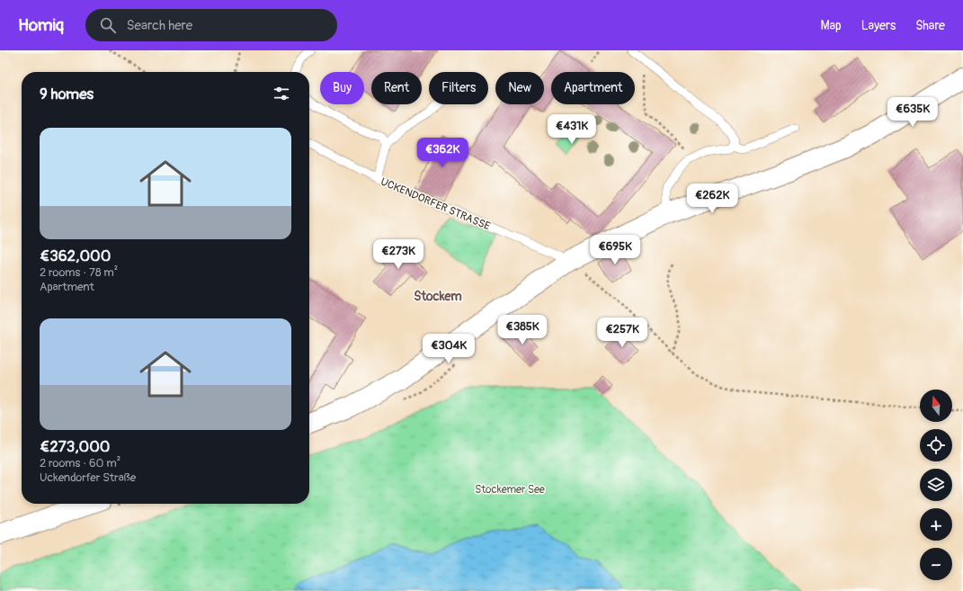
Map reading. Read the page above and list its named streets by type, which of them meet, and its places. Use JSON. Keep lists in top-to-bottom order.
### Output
{
  "streets": {
    "lane": ["UCKENDORFER STRASSE"]
  },
  "districts": ["Stockem"],
  "parks": ["Stockemer See"],
  "north": "top",
  "page": {
    "header": "Homiq",
    "search": "Search here",
    "nav": ["Map", "Layers", "Share"],
    "chip": [
      "Buy",
      "Rent",
      "Filters",
      "New",
      "Apartment"
    ],
    "heading": "9 homes",
    "price": [
      "€635K",
      "€431K",
      "€362K",
      "€262K",
      "€695K",
      "€273K",
      "€385K",
      "€257K",
      "€304K"
    ],
    "list": [
      {
        "name": "€362,000",
        "note": "2 rooms · 78 m² · Apartment"
      },
      {
        "name": "€273,000",
        "note": "2 rooms · 60 m² · Uckendorfer Straße"
      }
    ],
    "map_buttons": ["+", "−"]
  }
}
